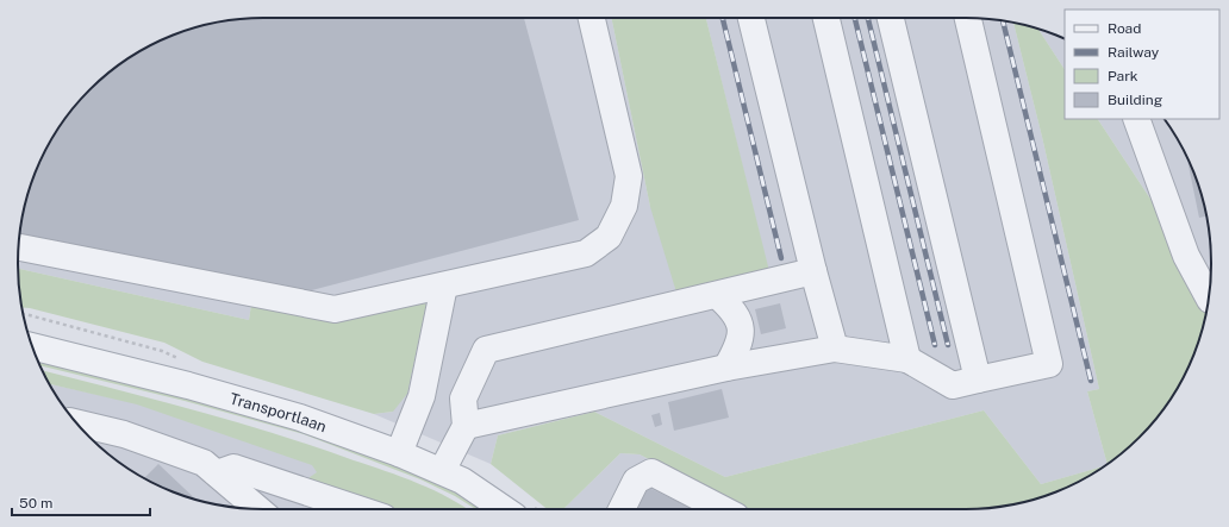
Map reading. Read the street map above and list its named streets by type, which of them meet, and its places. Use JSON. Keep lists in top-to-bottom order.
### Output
{
  "streets": {
    "street": ["Transportlaan"]
  },
  "legend": [
    "Road",
    "Railway",
    "Park",
    "Building"
  ],
  "scale_bar": "50 m"
}
